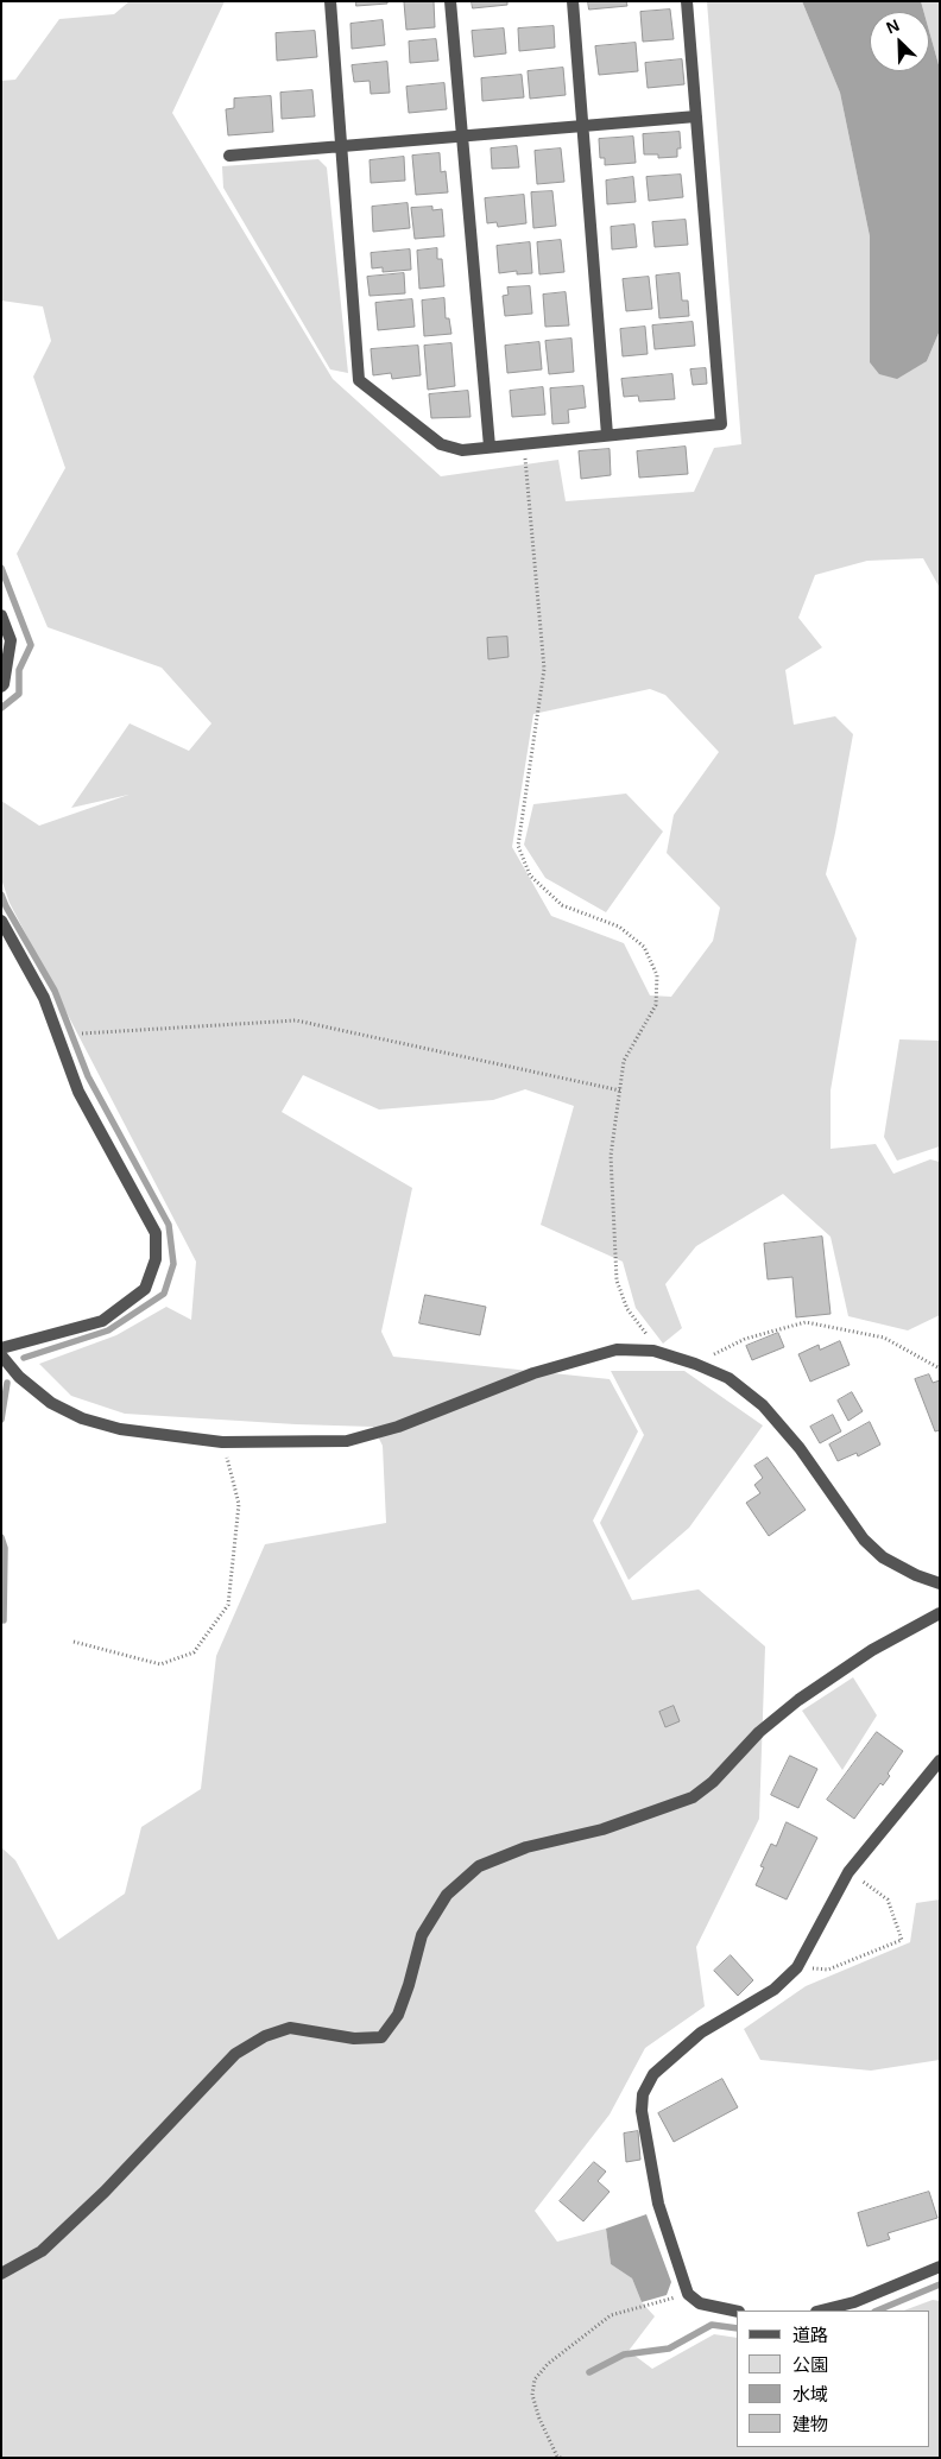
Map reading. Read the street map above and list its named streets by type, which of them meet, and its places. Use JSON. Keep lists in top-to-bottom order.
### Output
{
  "legend": [
    "道路",
    "公園",
    "水域",
    "建物"
  ],
  "north": "top left"
}
